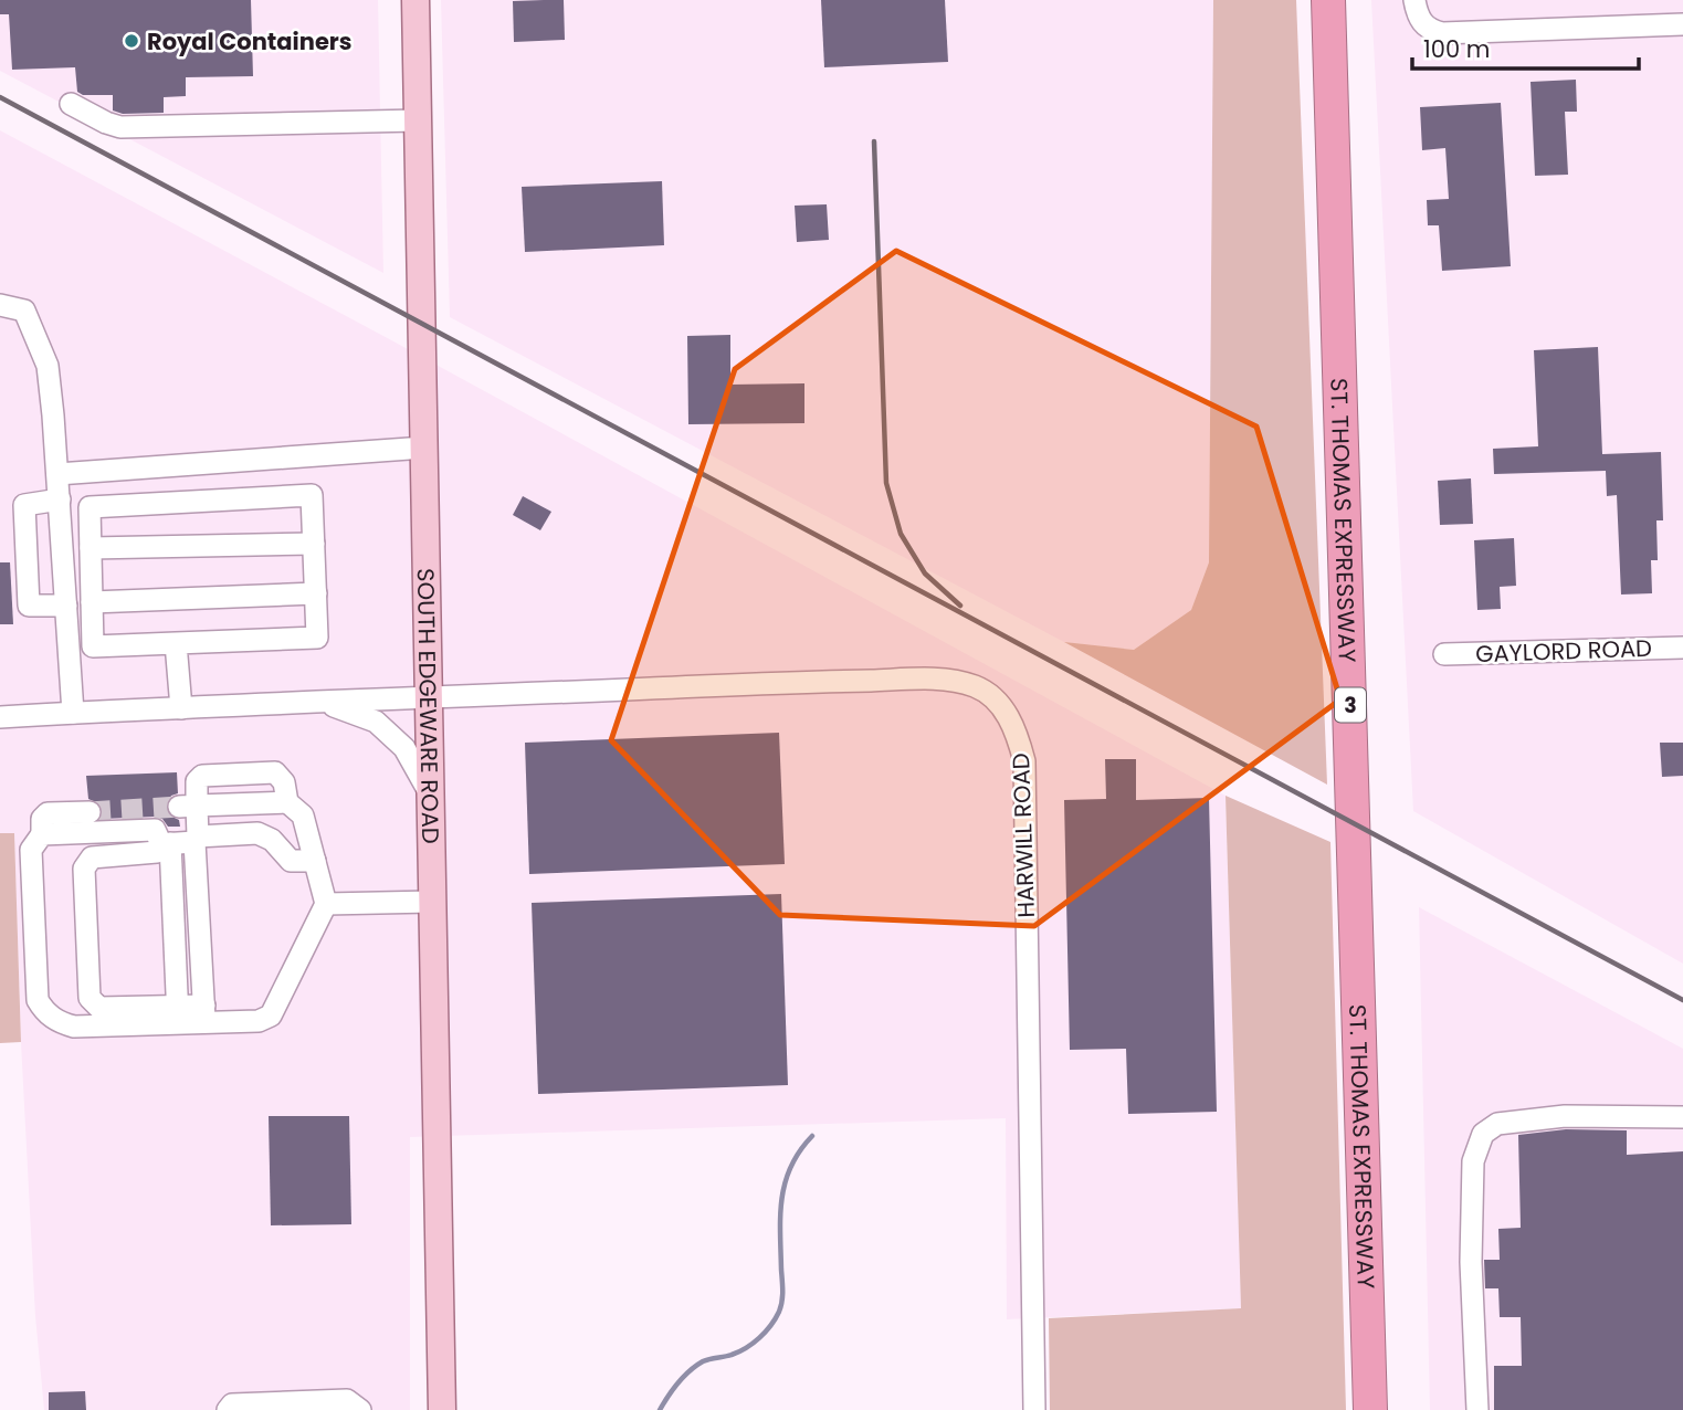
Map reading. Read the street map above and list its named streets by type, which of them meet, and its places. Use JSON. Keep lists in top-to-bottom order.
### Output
{
  "streets": {
    "highway": ["ST. THOMAS EXPRESSWAY", "3"],
    "main road": ["SOUTH EDGEWARE ROAD"],
    "street": ["GAYLORD ROAD", "HARWILL ROAD"]
  },
  "crossings": [
    ["SOUTH EDGEWARE ROAD", "HARWILL ROAD"]
  ],
  "places": ["Royal Containers"],
  "scale_bar": "100 m"
}
